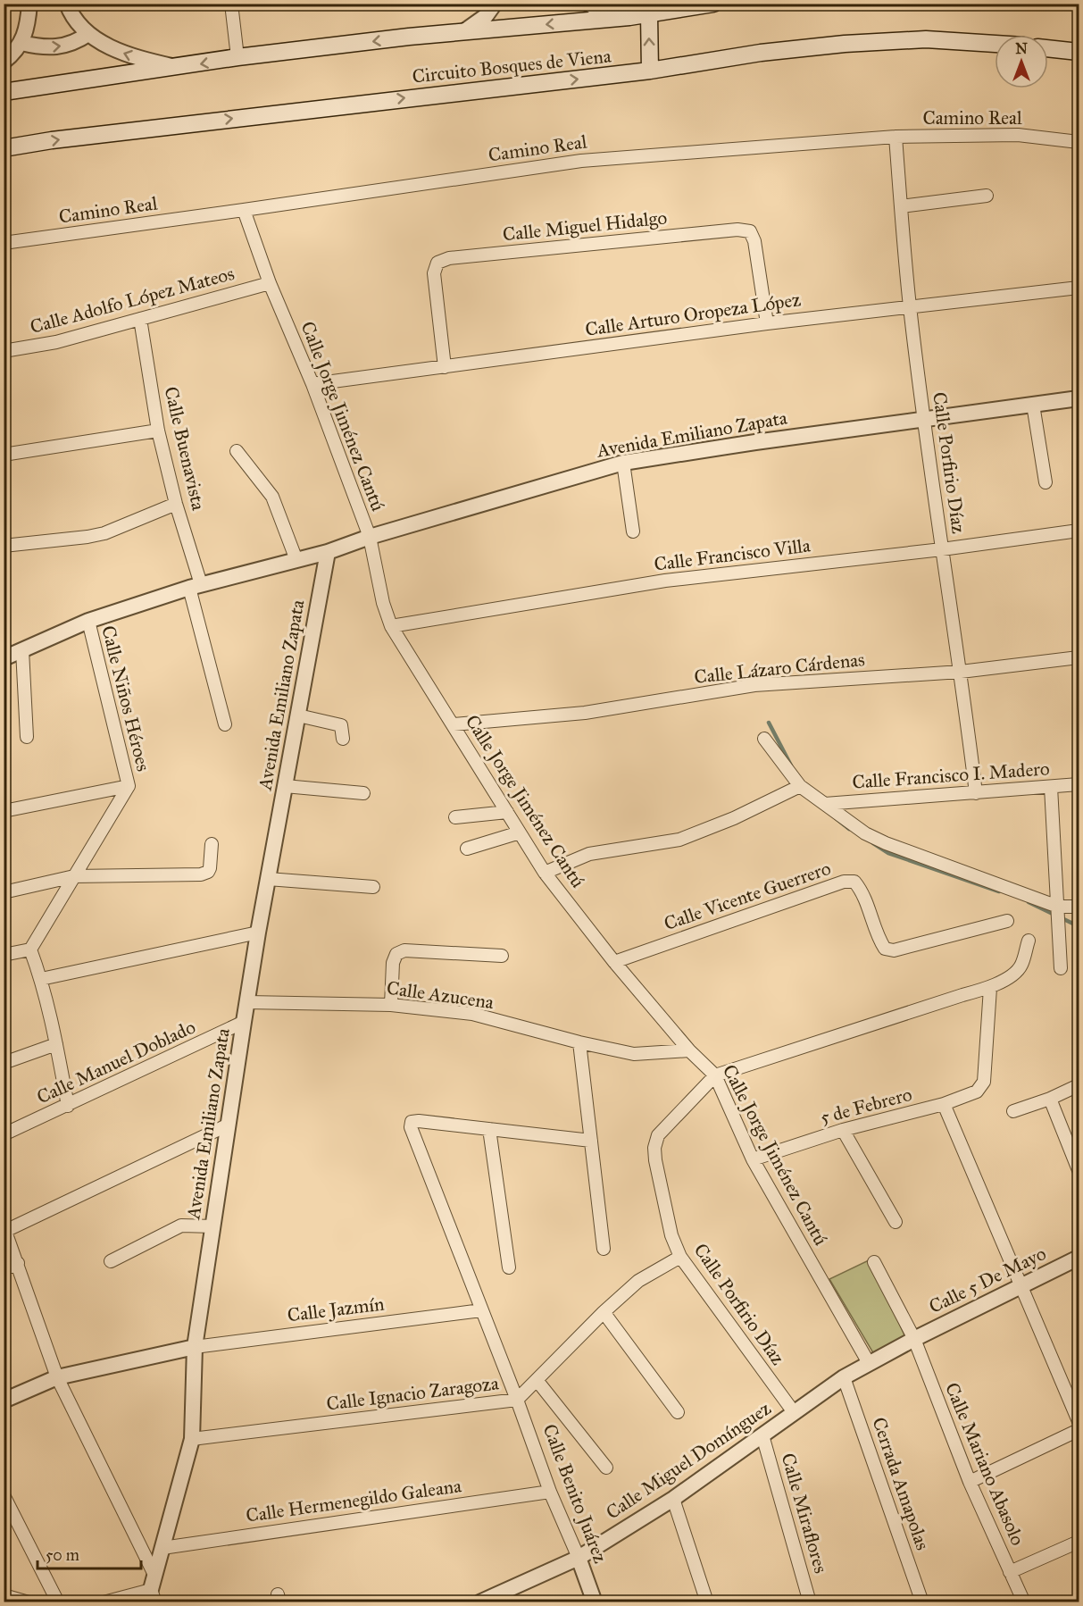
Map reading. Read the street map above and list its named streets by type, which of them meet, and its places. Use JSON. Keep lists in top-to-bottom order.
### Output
{
  "streets": {
    "main road": ["Circuito Bosques de Viena"],
    "street": [
      "Camino Real",
      "Calle Miguel Hidalgo",
      "Calle Adolfo López Mateos",
      "Calle Arturo Oropeza López",
      "Calle Jorge Jiménez Cantú",
      "Avenida Emiliano Zapata",
      "Calle Buenavista",
      "Calle Porfirio Díaz",
      "Calle Francisco Villa",
      "Calle Lázaro Cárdenas",
      "Calle Niños Héroes",
      "Calle Francisco I. Madero",
      "Calle Vicente Guerrero",
      "Calle Azucena",
      "Calle Manuel Doblado",
      "5 de Febrero",
      "Calle 5 De Mayo",
      "Calle Jazmín",
      "Calle Ignacio Zaragoza",
      "Calle Miguel Domínguez",
      "Calle Mariano Abasolo",
      "Cerrada Amapolas",
      "Calle Benito Juárez",
      "Calle Hermenegildo Galeana",
      "Calle Miraflores"
    ]
  },
  "crossings": [
    ["Camino Real", "Calle Jorge Jiménez Cantú"],
    ["Camino Real", "Calle Porfirio Díaz"],
    ["Calle Miguel Hidalgo", "Calle Arturo Oropeza López"],
    ["Calle Adolfo López Mateos", "Calle Jorge Jiménez Cantú"],
    ["Calle Adolfo López Mateos", "Calle Buenavista"],
    ["Calle Arturo Oropeza López", "Calle Jorge Jiménez Cantú"],
    ["Calle Arturo Oropeza López", "Calle Porfirio Díaz"],
    ["Calle Jorge Jiménez Cantú", "Avenida Emiliano Zapata"],
    ["Calle Jorge Jiménez Cantú", "Calle Porfirio Díaz"],
    ["Calle Jorge Jiménez Cantú", "Calle Francisco Villa"],
    ["Calle Jorge Jiménez Cantú", "Calle Lázaro Cárdenas"],
    ["Calle Jorge Jiménez Cantú", "Calle Vicente Guerrero"],
    ["Calle Jorge Jiménez Cantú", "Calle Azucena"],
    ["Calle Jorge Jiménez Cantú", "5 de Febrero"],
    ["Calle Jorge Jiménez Cantú", "Calle Miguel Domínguez"],
    ["Avenida Emiliano Zapata", "Calle Porfirio Díaz"],
    ["Avenida Emiliano Zapata", "Calle Azucena"],
    ["Avenida Emiliano Zapata", "Calle Manuel Doblado"],
    ["Avenida Emiliano Zapata", "Calle Jazmín"],
    ["Avenida Emiliano Zapata", "Calle Ignacio Zaragoza"],
    ["Avenida Emiliano Zapata", "Calle Hermenegildo Galeana"],
    ["Calle Porfirio Díaz", "Calle Francisco Villa"],
    ["Calle Porfirio Díaz", "Calle Lázaro Cárdenas"],
    ["Calle Porfirio Díaz", "Calle Francisco I. Madero"],
    ["Calle Porfirio Díaz", "Calle Ignacio Zaragoza"],
    ["Calle Porfirio Díaz", "Calle Miguel Domínguez"],
    ["Calle 5 De Mayo", "Calle Miguel Domínguez"],
    ["Calle 5 De Mayo", "Calle Mariano Abasolo"],
    ["Calle Jazmín", "Calle Benito Juárez"],
    ["Calle Ignacio Zaragoza", "Calle Benito Juárez"],
    ["Calle Miguel Domínguez", "Calle Mariano Abasolo"],
    ["Calle Miguel Domínguez", "Cerrada Amapolas"],
    ["Calle Miguel Domínguez", "Calle Benito Juárez"],
    ["Calle Miguel Domínguez", "Calle Miraflores"],
    ["Calle Benito Juárez", "Calle Hermenegildo Galeana"]
  ],
  "scale_bar": "50 m",
  "north": "top"
}
